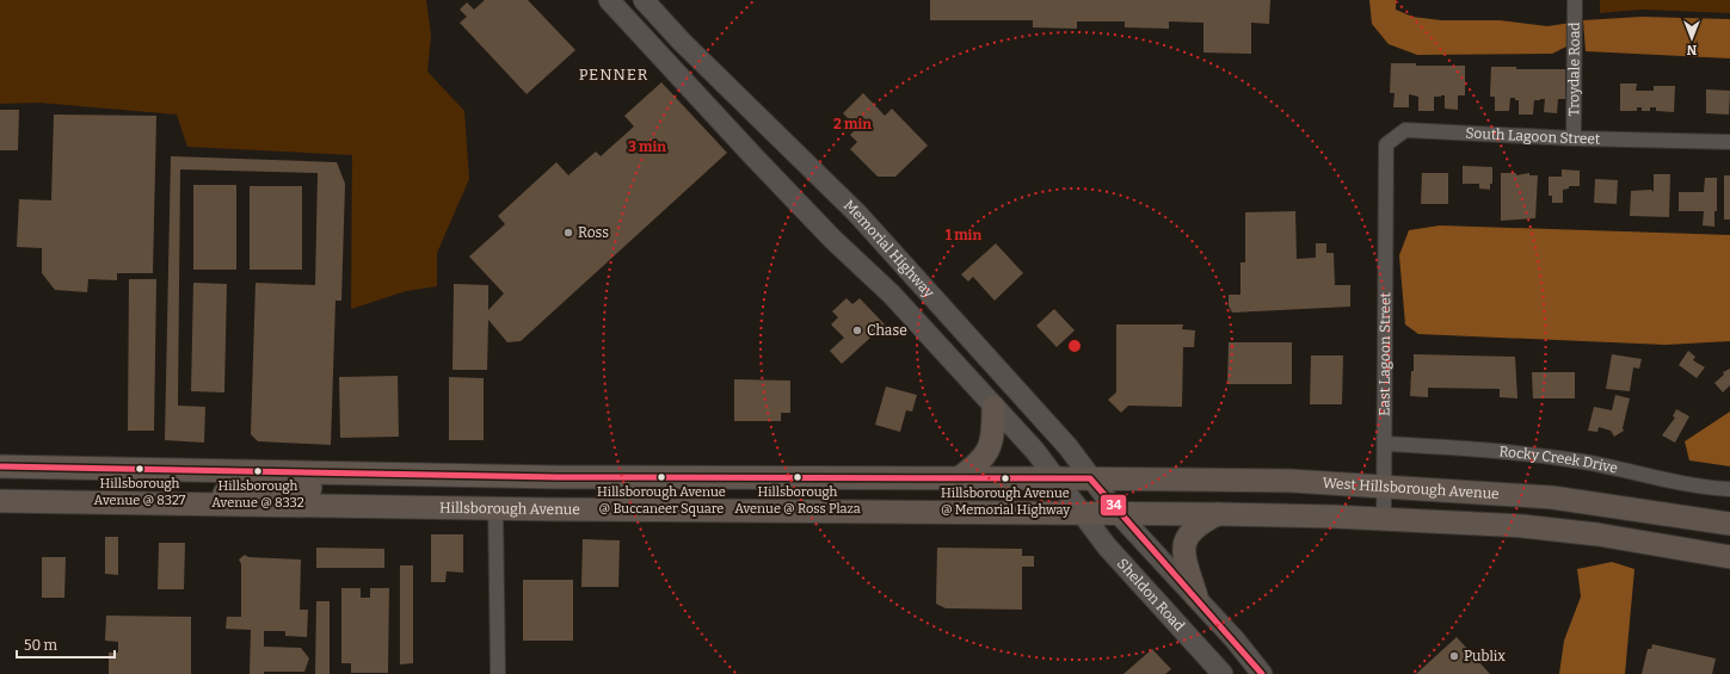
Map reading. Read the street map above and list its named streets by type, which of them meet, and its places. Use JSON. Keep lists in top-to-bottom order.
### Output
{
  "streets": {
    "main road": [
      "Memorial Highway",
      "West Hillsborough Avenue",
      "Hillsborough Avenue",
      "Sheldon Road"
    ],
    "street": [
      "Troydale Road",
      "South Lagoon Street",
      "East Lagoon Street",
      "Rocky Creek Drive"
    ]
  },
  "crossings": [
    ["Troydale Road", "South Lagoon Street"],
    ["South Lagoon Street", "East Lagoon Street"],
    ["Memorial Highway", "West Hillsborough Avenue"],
    ["Memorial Highway", "Hillsborough Avenue"],
    ["Memorial Highway", "Sheldon Road"],
    ["East Lagoon Street", "Rocky Creek Drive"],
    ["East Lagoon Street", "West Hillsborough Avenue"],
    ["Hillsborough Avenue", "Sheldon Road"]
  ],
  "districts": ["PENNER"],
  "places": [
    "Ross",
    "Chase",
    "Hillsborough Avenue @ 8327",
    "Hillsborough Avenue @ 8332",
    "Hillsborough Avenue @ Buccaneer Square",
    "Hillsborough Avenue @ Ross Plaza",
    "Hillsborough Avenue @ Memorial Highway",
    "Publix"
  ],
  "lines": ["transit line 34"],
  "scale_bar": "50 m",
  "north": "bottom",
  "rings": ["2 min", "3 min", "1 min"]
}
